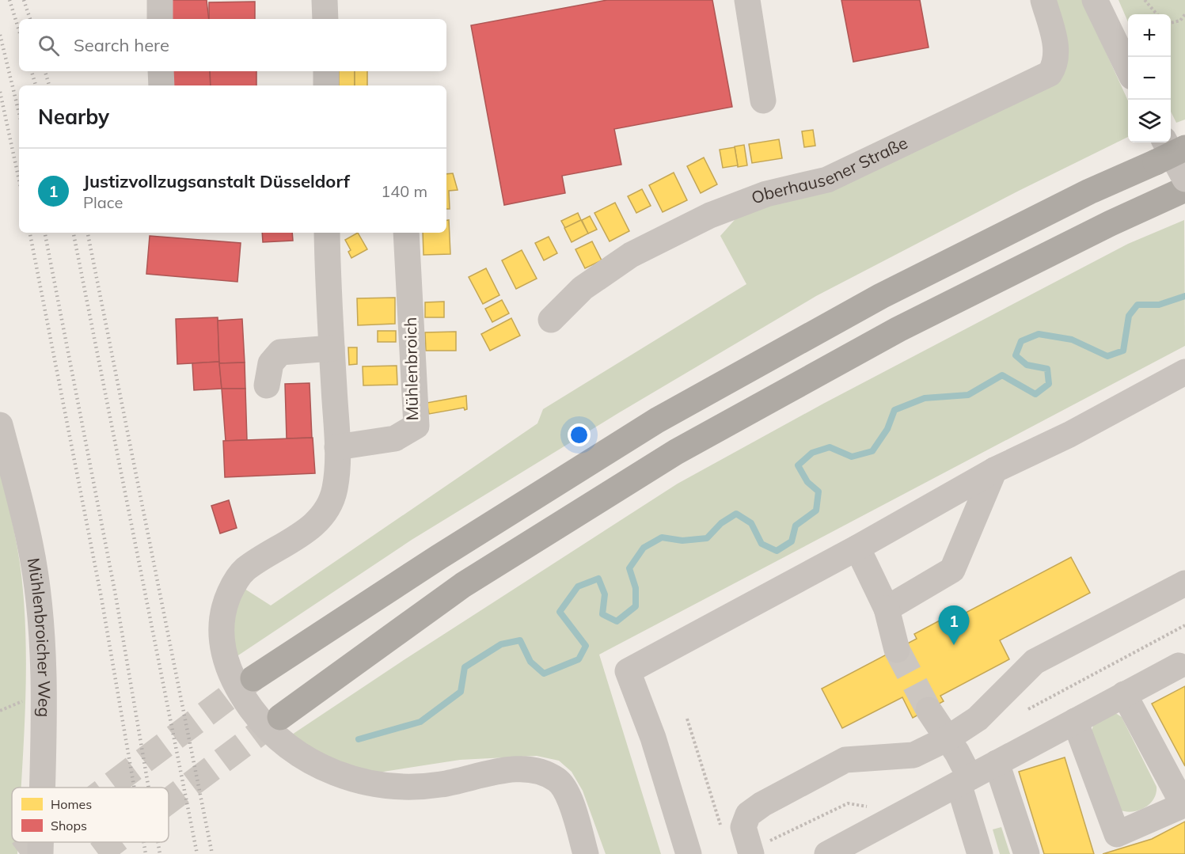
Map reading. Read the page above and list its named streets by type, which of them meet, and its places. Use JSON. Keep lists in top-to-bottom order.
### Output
{
  "streets": {
    "street": ["Oberhausener Straße", "Mühlenbroich", "Mühlenbroicher Weg"]
  },
  "legend": ["Homes", "Shops"],
  "page": {
    "map_buttons": ["+", "−"],
    "search": "Search here",
    "heading": "Nearby",
    "list": [
      {
        "mark": "1",
        "name": "Justizvollzugsanstalt Düsseldorf",
        "note": "Place",
        "value": "140 m"
      }
    ],
    "pins": "1"
  }
}
